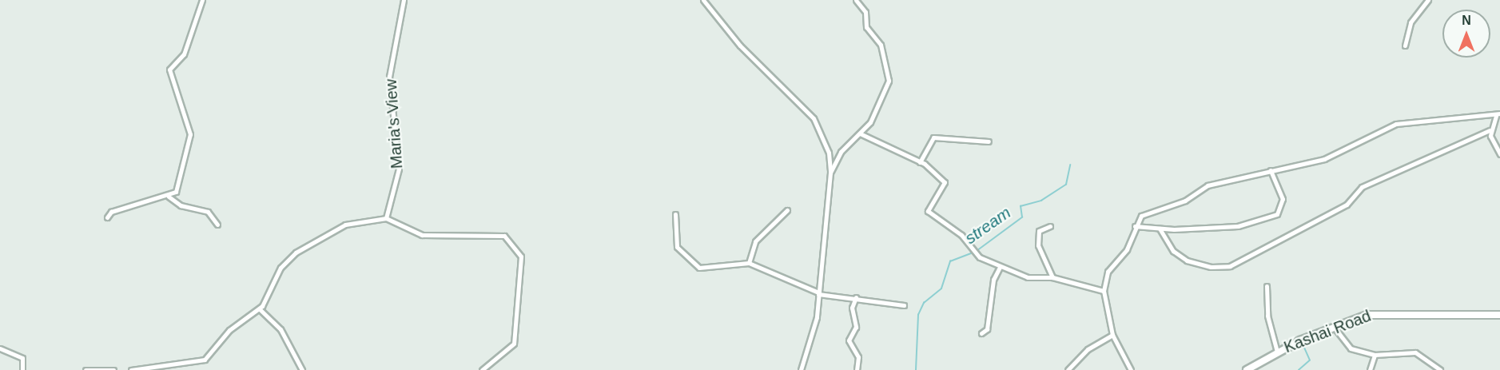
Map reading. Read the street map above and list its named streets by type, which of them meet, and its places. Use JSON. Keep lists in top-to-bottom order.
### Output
{
  "streets": {
    "street": ["Maria's View", "Kashai Road"]
  },
  "water": ["stream"],
  "north": "top"
}
